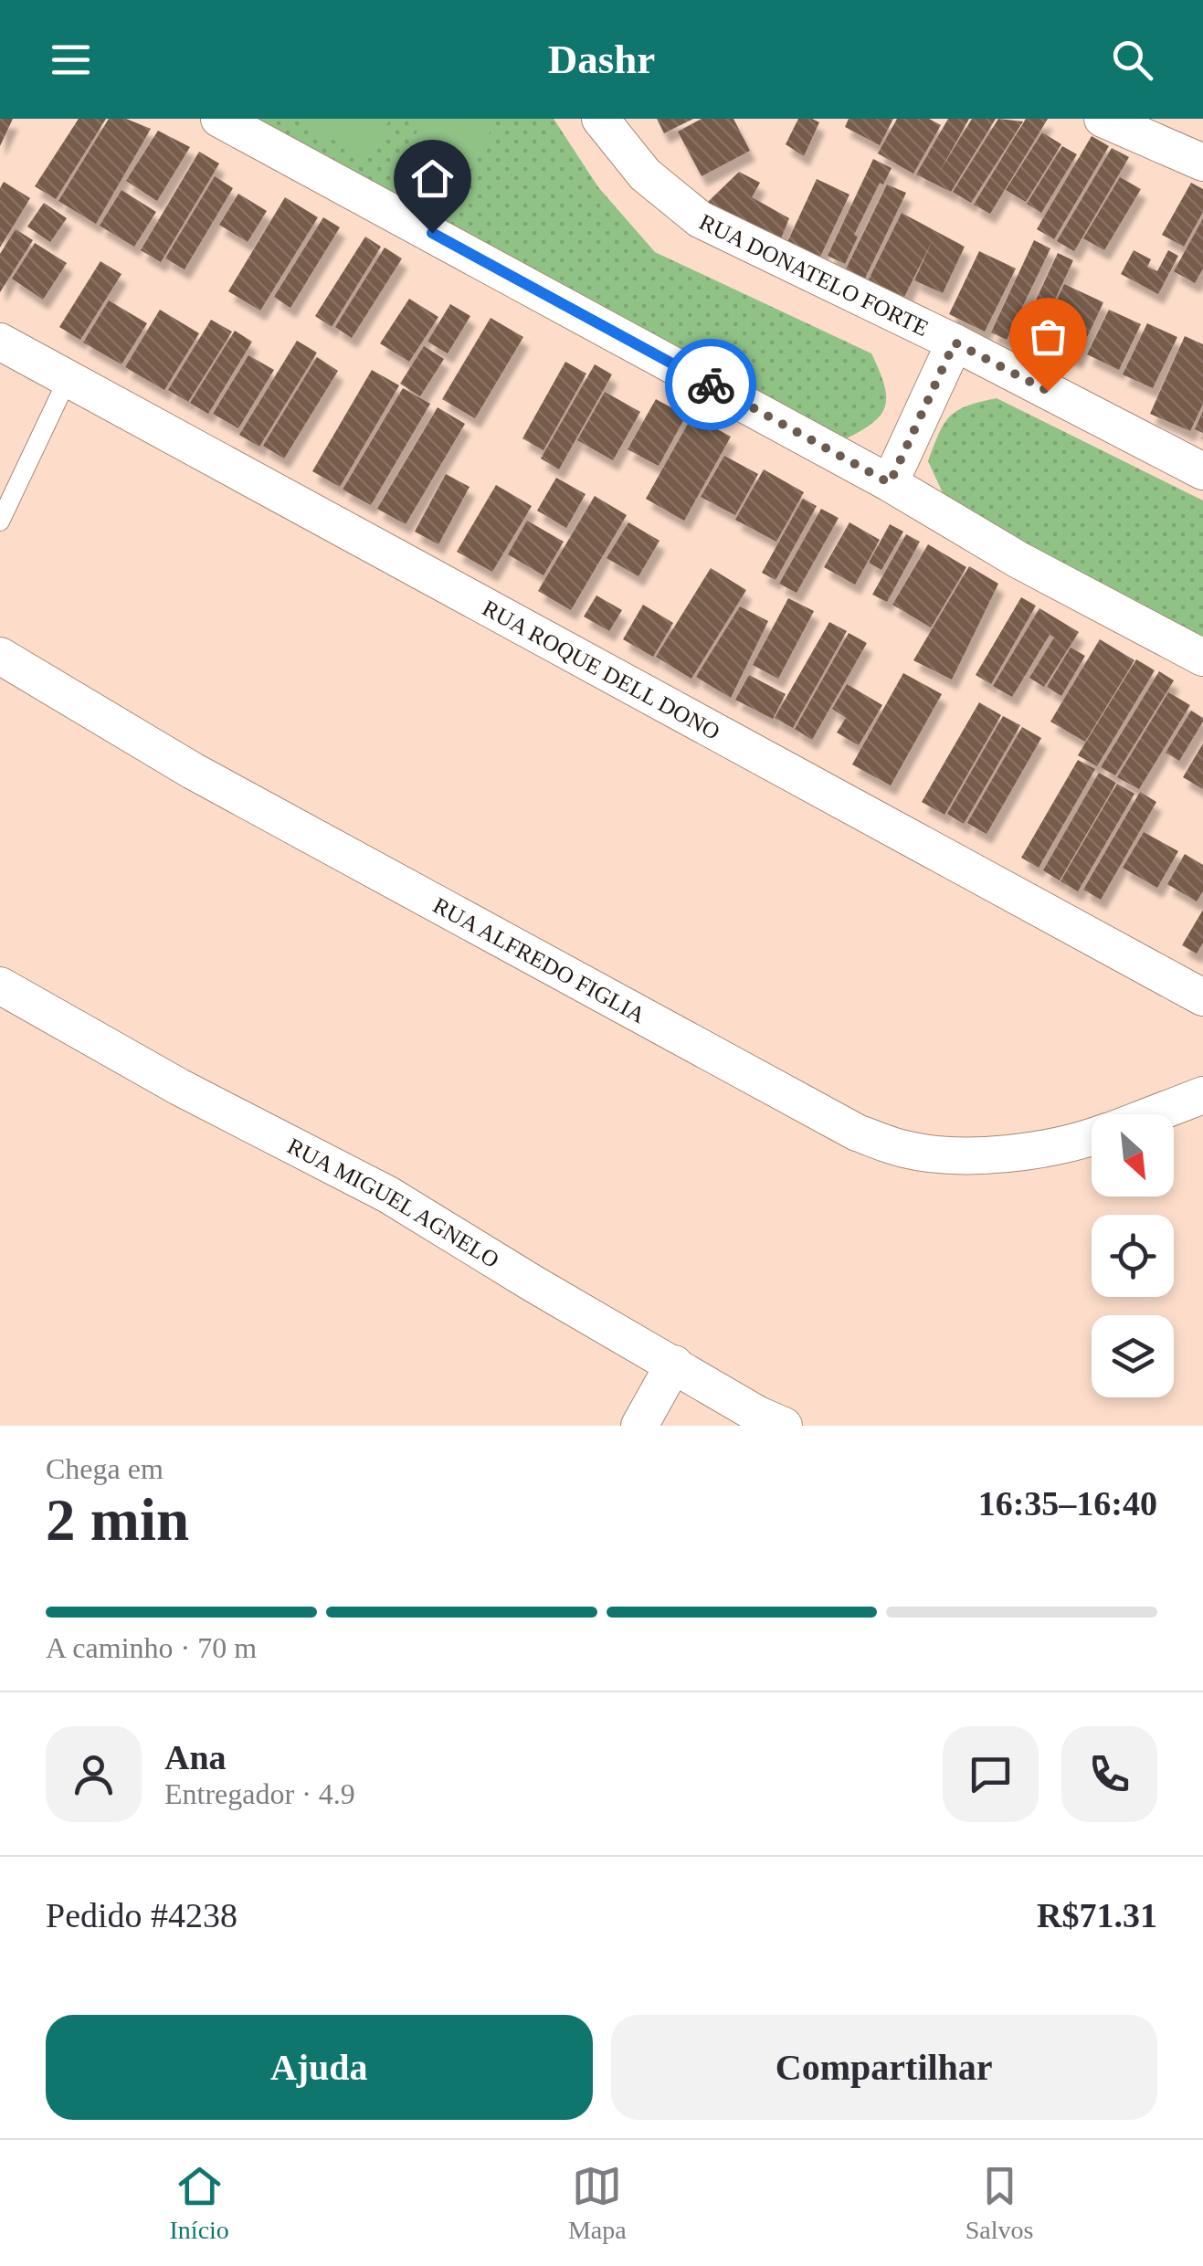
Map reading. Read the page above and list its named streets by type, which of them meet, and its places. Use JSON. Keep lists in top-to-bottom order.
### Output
{
  "streets": {
    "street": [
      "RUA DONATELO FORTE",
      "RUA ROQUE DELL DONO",
      "RUA ALFREDO FIGLIA",
      "RUA MIGUEL AGNELO"
    ]
  },
  "north": "bottom right",
  "page": {
    "header": "Dashr",
    "heading": ["2 min", "Chega em", "16:35–16:40"],
    "panel": [
      "Ana",
      "Entregador · 4.9",
      "Pedido #4238",
      "R$71.31"
    ],
    "bar": "A caminho · 70 m",
    "buttons": ["Ajuda", "Compartilhar"],
    "tabs": ["Início", "Mapa", "Salvos"]
  }
}
